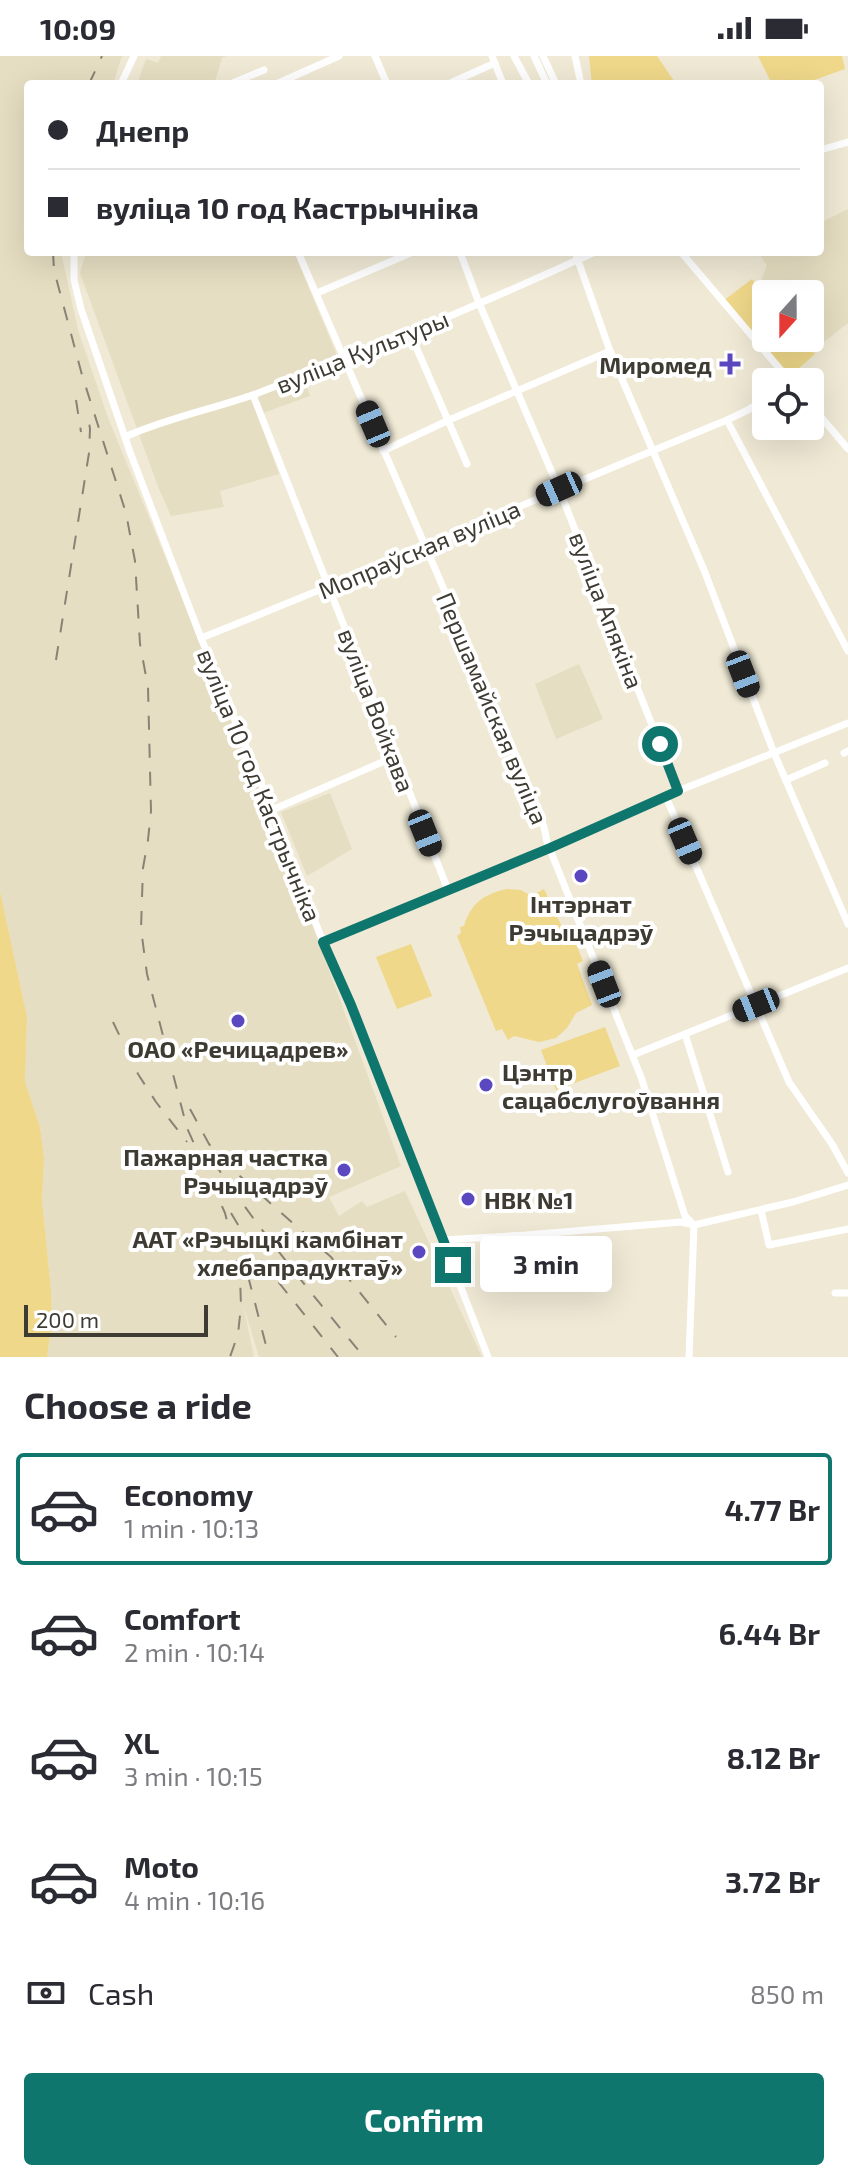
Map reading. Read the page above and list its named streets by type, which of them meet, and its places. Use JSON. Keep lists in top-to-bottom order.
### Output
{
  "streets": {
    "street": [
      "вуліца Культуры",
      "Мопраўская вуліца",
      "вуліца Апякіна",
      "Першамайская вуліца",
      "вуліца Войкава",
      "вуліца 10 год Кастрычніка"
    ]
  },
  "crossings": [
    ["вуліца Культуры", "вуліца Апякіна"],
    ["вуліца Культуры", "Першамайская вуліца"],
    ["вуліца Культуры", "вуліца Войкава"],
    ["вуліца Культуры", "вуліца 10 год Кастрычніка"],
    ["Мопраўская вуліца", "вуліца Апякіна"],
    ["Мопраўская вуліца", "Першамайская вуліца"],
    ["Мопраўская вуліца", "вуліца Войкава"],
    ["Мопраўская вуліца", "вуліца 10 год Кастрычніка"]
  ],
  "places": {
    "health": ["Миромед"],
    "other": [
      "Інтэрнат Рэчыцадрэў",
      "ОАО «Речицадрев»",
      "Цэнтр сацабслугоўвання",
      "Пажарная частка Рэчыцадрэў",
      "НВК №1",
      "ААТ «Рэчыцкі камбінат хлебапрадуктаў»"
    ]
  },
  "scale_bar": "200 m",
  "north": "bottom",
  "page": {
    "status": "10:09",
    "banner": ["Днепр", "вуліца 10 год Кастрычніка"],
    "bubble": "3 min",
    "scale": "200 m",
    "heading": "Choose a ride",
    "list": [
      {
        "name": "Economy",
        "note": "1 min · 10:13",
        "value": "4.77 Br"
      },
      {
        "name": "Comfort",
        "note": "2 min · 10:14",
        "value": "6.44 Br"
      },
      {
        "name": "XL",
        "note": "3 min · 10:15",
        "value": "8.12 Br"
      },
      {
        "name": "Moto",
        "note": "4 min · 10:16",
        "value": "3.72 Br"
      }
    ],
    "pay": ["Cash", "850 m"],
    "buttons": "Confirm"
  }
}
